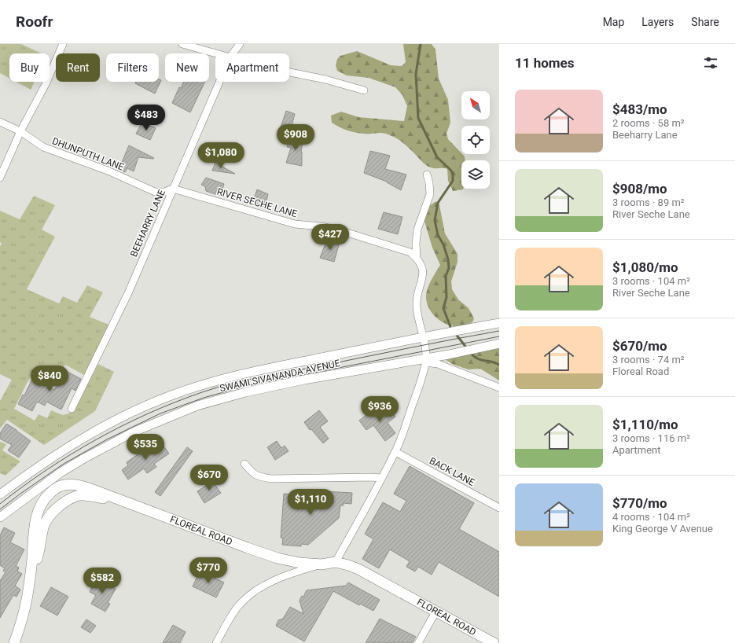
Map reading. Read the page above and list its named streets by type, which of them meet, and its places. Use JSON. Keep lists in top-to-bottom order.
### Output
{
  "streets": {
    "main road": ["FLOREAL ROAD"],
    "street": [
      "DHUNPUTH LANE",
      "RIVER SECHE LANE",
      "BEEHARRY LANE",
      "SWAMI SIVANANDA AVENUE",
      "BACK LANE"
    ]
  },
  "crossings": [
    ["DHUNPUTH LANE", "RIVER SECHE LANE"],
    ["DHUNPUTH LANE", "BEEHARRY LANE"],
    ["RIVER SECHE LANE", "BEEHARRY LANE"]
  ],
  "north": "top left",
  "page": {
    "header": "Roofr",
    "nav": ["Map", "Layers", "Share"],
    "heading": "11 homes",
    "chip": [
      "Buy",
      "Rent",
      "Filters",
      "New",
      "Apartment"
    ],
    "list": [
      {
        "name": "$483/mo",
        "note": "2 rooms · 58 m² · Beeharry Lane"
      },
      {
        "name": "$908/mo",
        "note": "3 rooms · 89 m² · River Seche Lane"
      },
      {
        "name": "$1,080/mo",
        "note": "3 rooms · 104 m² · River Seche Lane"
      },
      {
        "name": "$670/mo",
        "note": "3 rooms · 74 m² · Floreal Road"
      },
      {
        "name": "$1,110/mo",
        "note": "3 rooms · 116 m² · Apartment"
      },
      {
        "name": "$770/mo",
        "note": "4 rooms · 104 m² · King George V Avenue"
      }
    ],
    "price": [
      "$483",
      "$908",
      "$1,080",
      "$427",
      "$840",
      "$936",
      "$535",
      "$670",
      "$1,110",
      "$770",
      "$582"
    ]
  }
}
